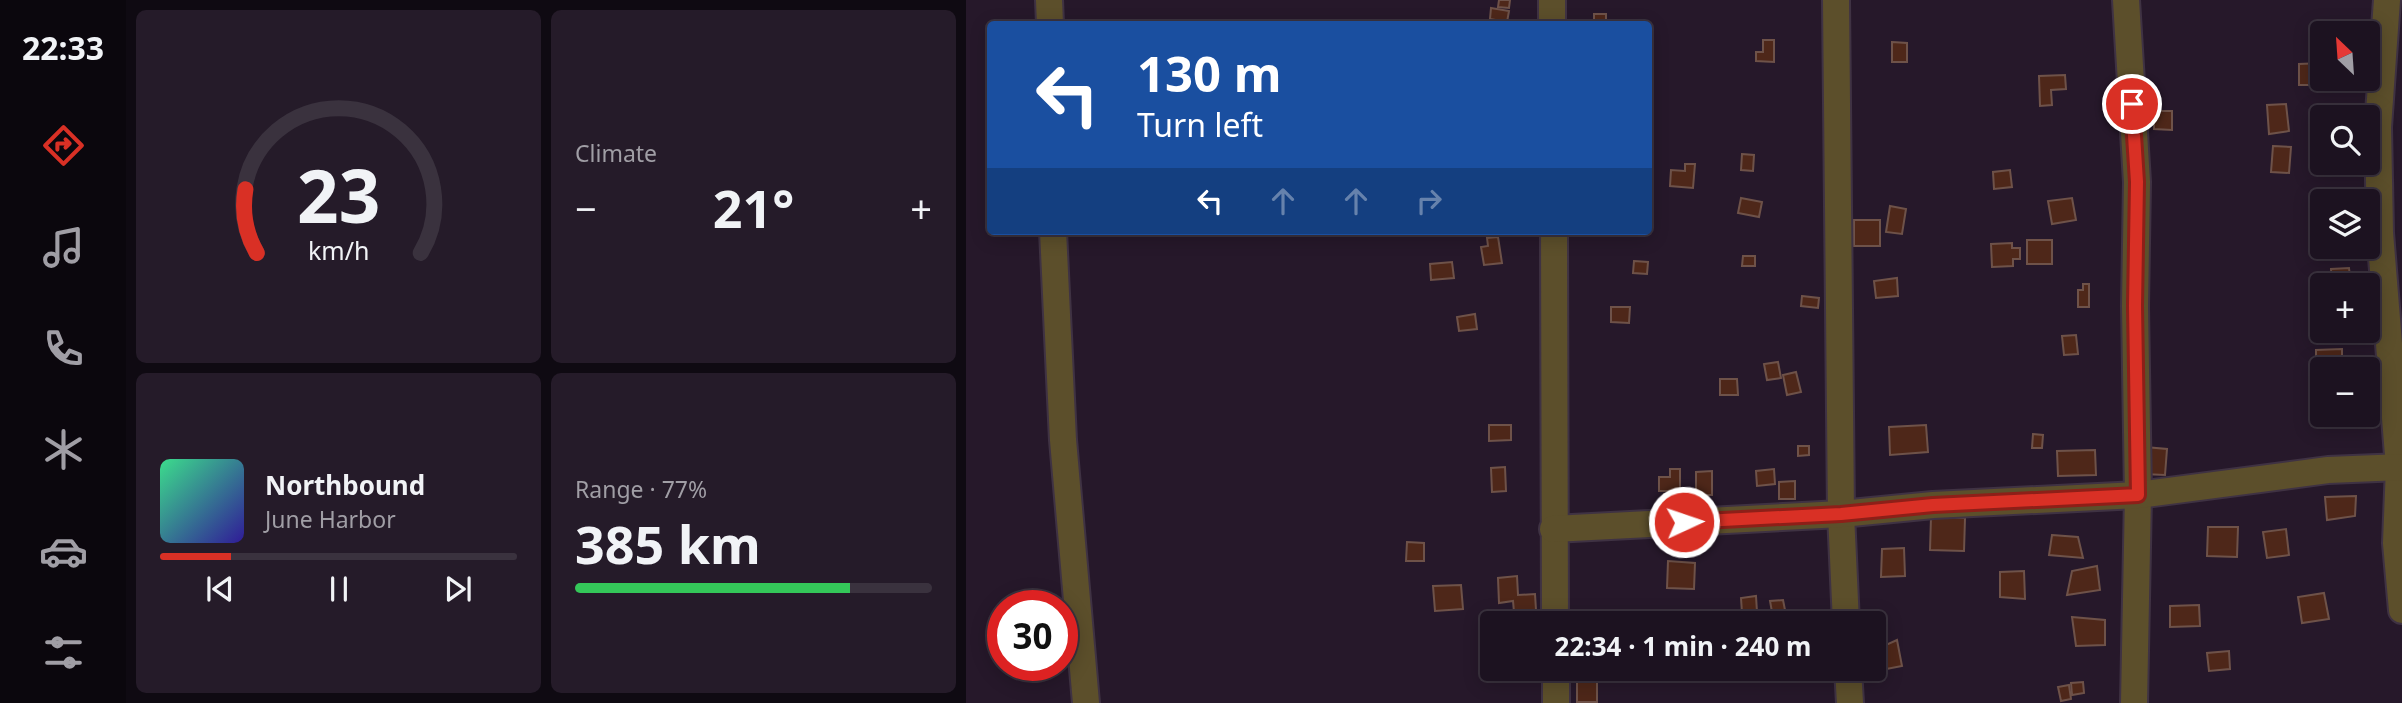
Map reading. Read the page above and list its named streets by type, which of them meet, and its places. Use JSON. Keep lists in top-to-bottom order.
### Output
{
  "north": "top left",
  "page": {
    "tabs": "22:33",
    "tile": [
      "Climate",
      ["Range · 77%", "385 km"]
    ],
    "map_buttons": ["+", "−"],
    "turn": ["130 m", "Turn left"],
    "heat": ["−", "21°", "+"],
    "song": ["Northbound", "June Harbor"],
    "limit": "30",
    "trip": "22:34 · 1 min · 240 m",
    "gauge": ["23", "km/h"]
  }
}
